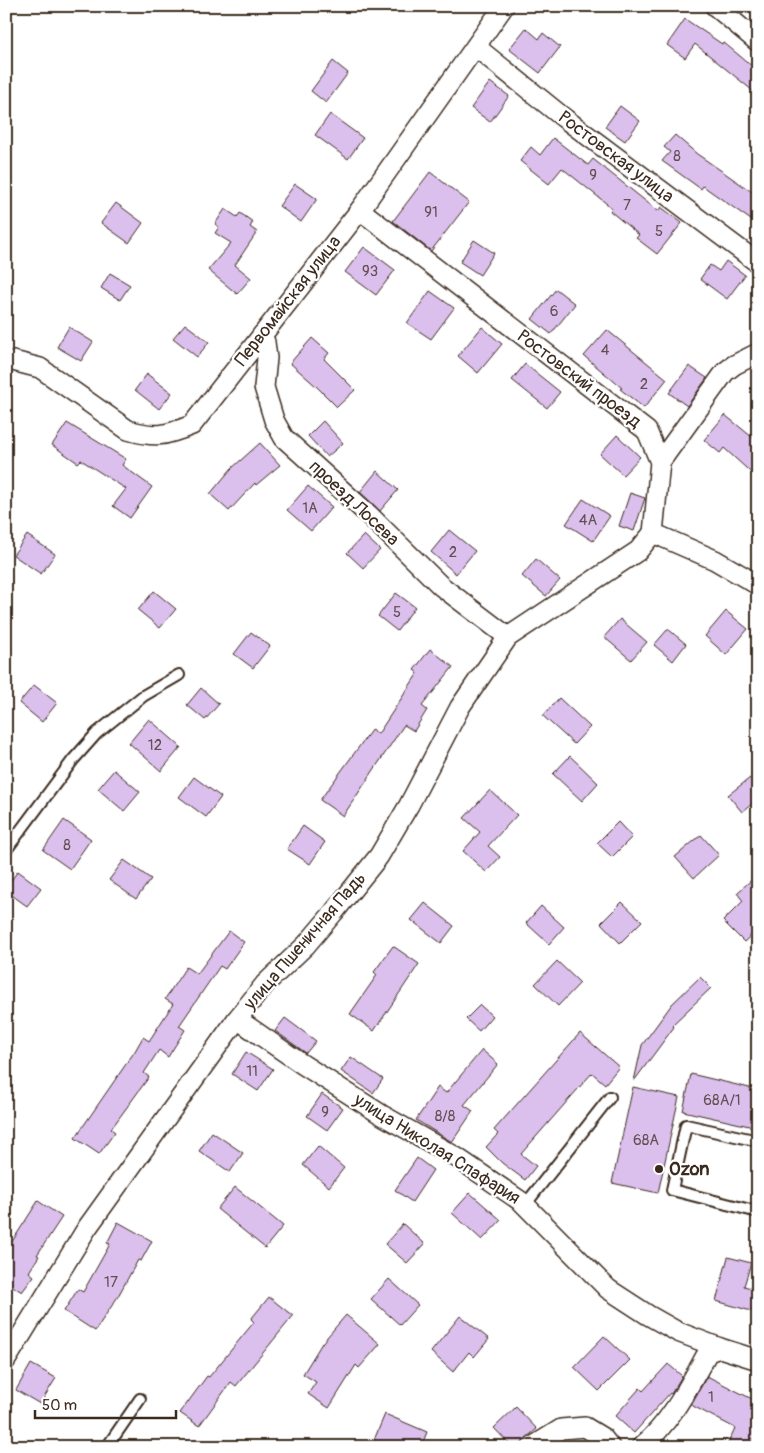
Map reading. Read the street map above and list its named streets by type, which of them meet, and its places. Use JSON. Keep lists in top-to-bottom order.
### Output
{
  "streets": {
    "street": [
      "Ростовская улица",
      "Первомайская улица",
      "Ростовский проезд",
      "проезд Лосева",
      "улица Пшеничная Падь",
      "улица Николая Спафария"
    ]
  },
  "crossings": [
    ["Ростовская улица", "Первомайская улица"],
    ["Первомайская улица", "Ростовский проезд"],
    ["Первомайская улица", "проезд Лосева"],
    ["Ростовский проезд", "улица Пшеничная Падь"],
    ["проезд Лосева", "улица Пшеничная Падь"],
    ["улица Пшеничная Падь", "улица Николая Спафария"]
  ],
  "places": ["Ozon"],
  "house_numbers": [
    "8",
    "9",
    "7",
    "91",
    "5",
    "93",
    "6",
    "4",
    "2",
    "1А",
    "4А",
    "2",
    "5",
    "12",
    "8",
    "11",
    "68А/1",
    "9",
    "8/8",
    "68А",
    "17",
    "1"
  ],
  "scale_bar": "50 m"
}
